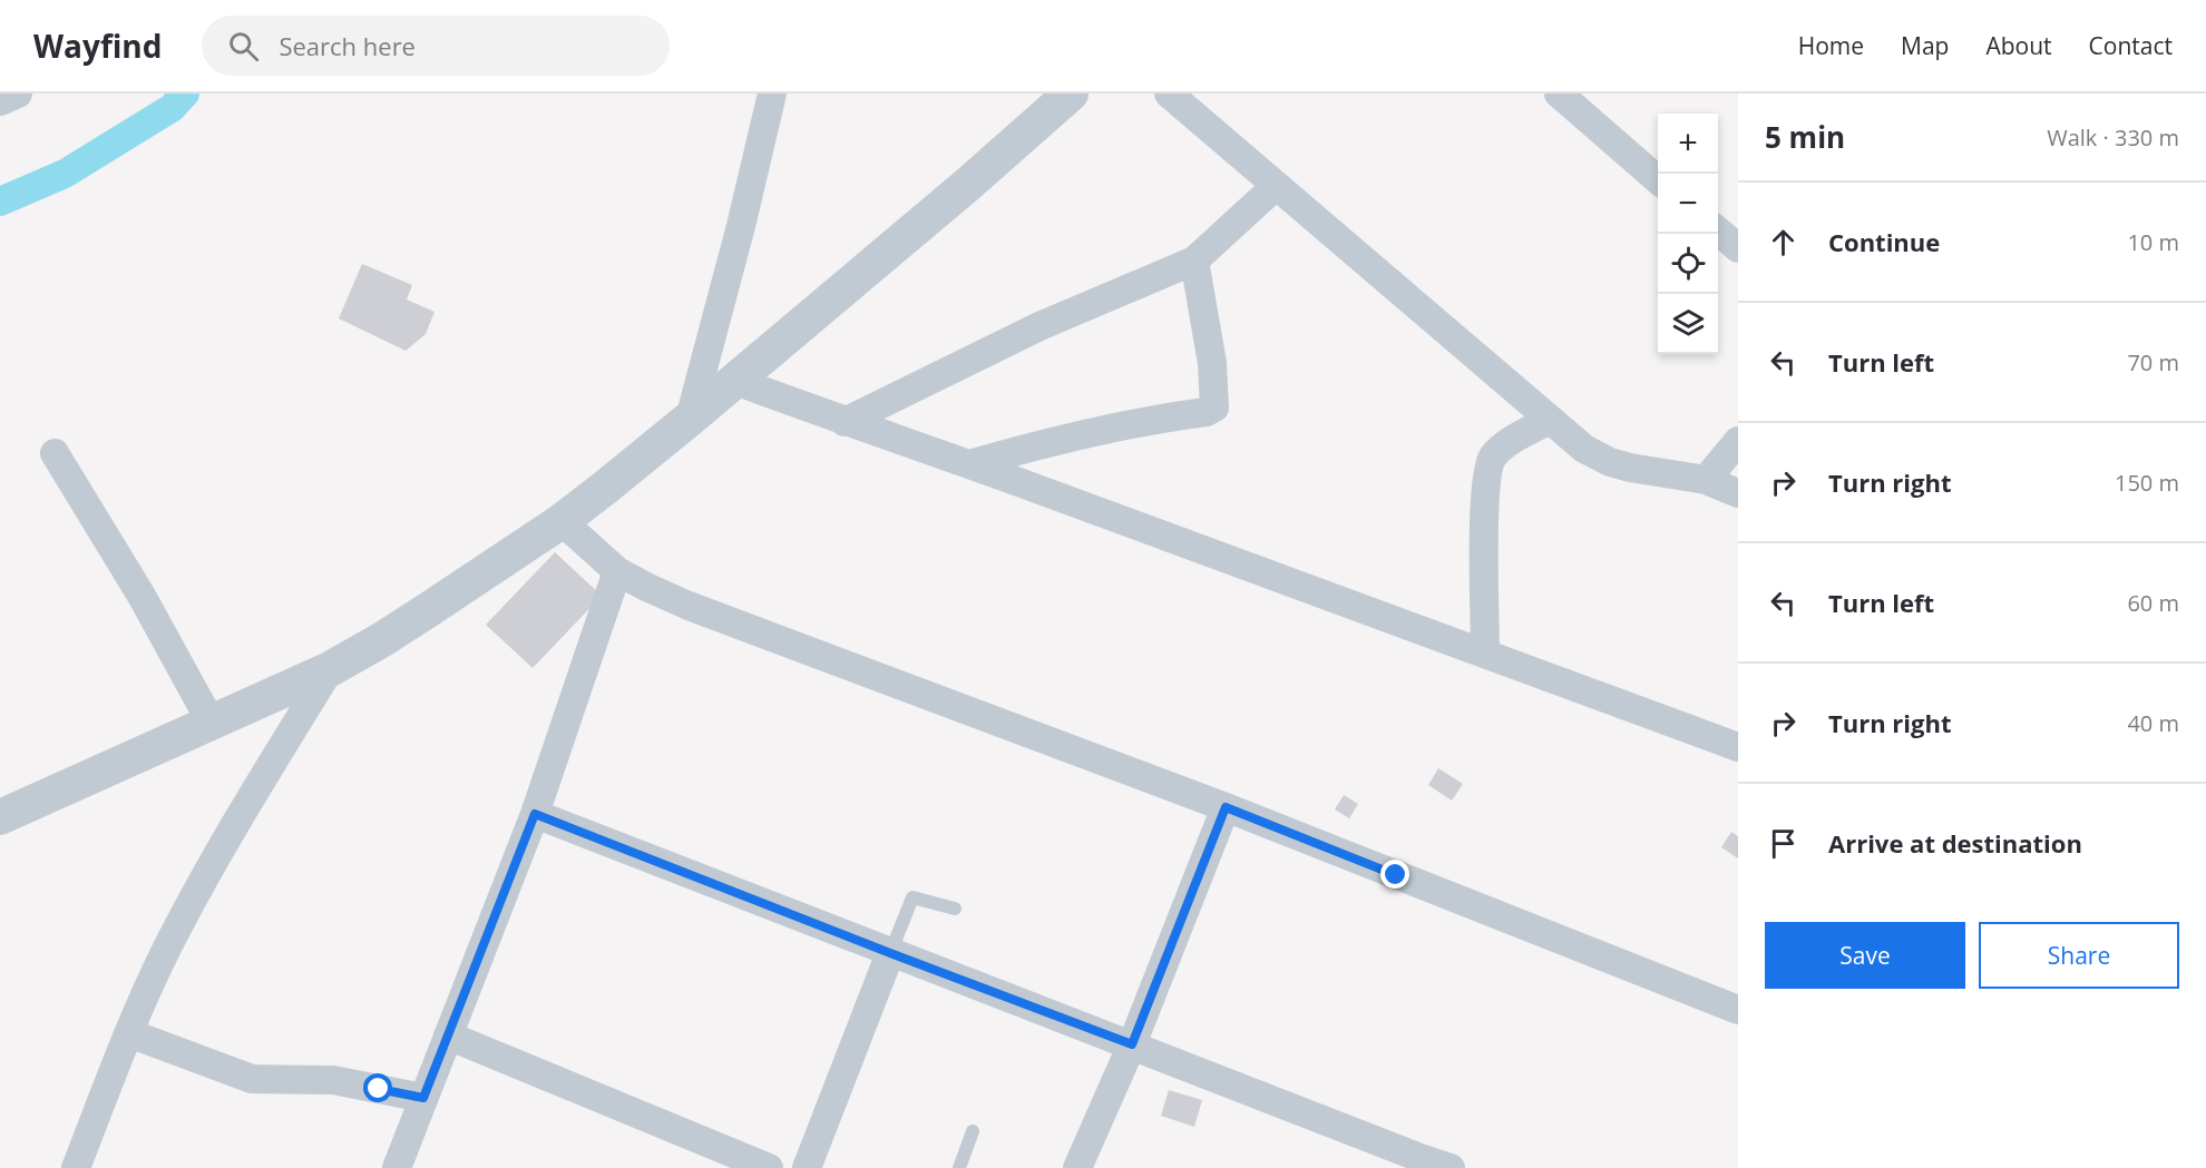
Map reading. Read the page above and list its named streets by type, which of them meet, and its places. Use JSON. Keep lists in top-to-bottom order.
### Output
{
  "page": {
    "header": "Wayfind",
    "search": "Search here",
    "nav": [
      "Home",
      "Map",
      "About",
      "Contact"
    ],
    "heading": ["5 min", "Walk · 330 m"],
    "map_buttons": ["+", "−"],
    "list": [
      ["Continue", "10 m"],
      ["Turn left", "70 m"],
      ["Turn right", "150 m"],
      ["Turn left", "60 m"],
      ["Turn right", "40 m"],
      "Arrive at destination"
    ],
    "buttons": ["Save", "Share"]
  }
}
